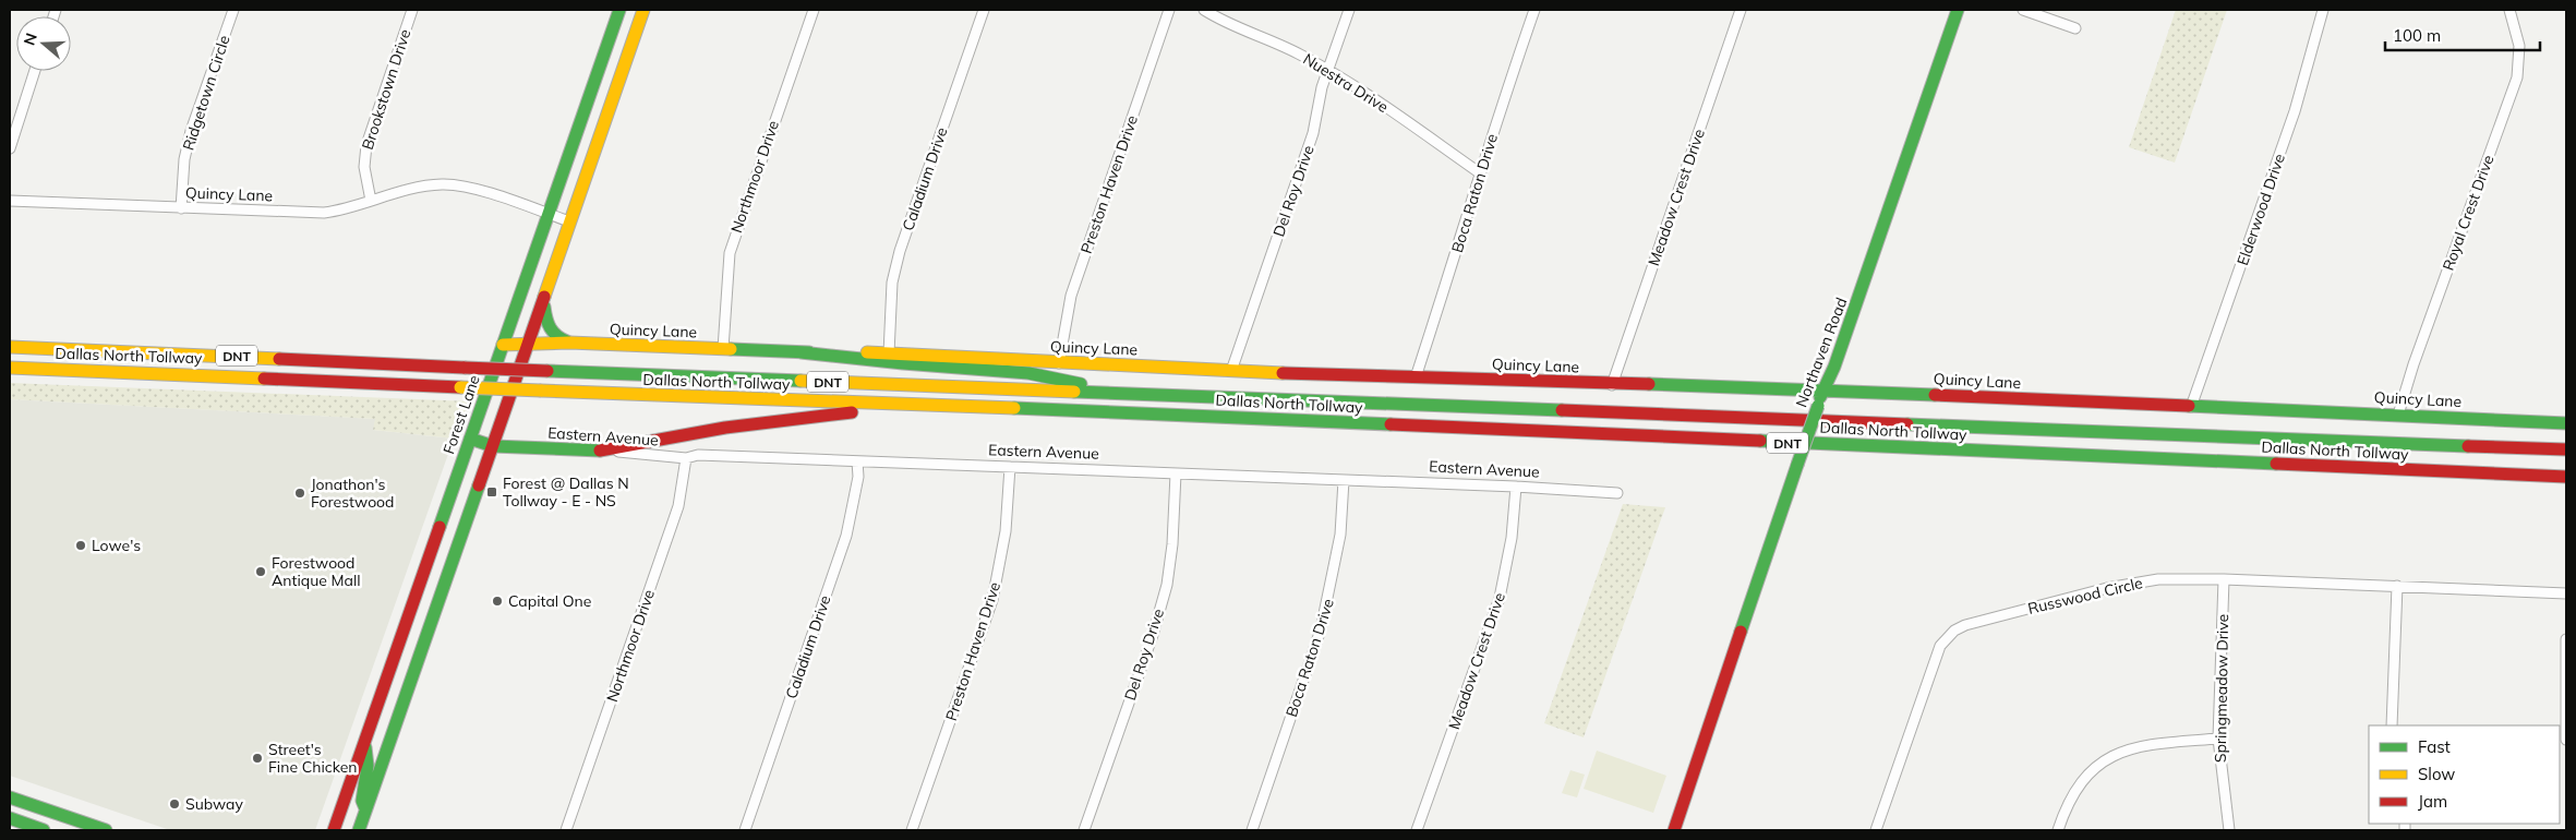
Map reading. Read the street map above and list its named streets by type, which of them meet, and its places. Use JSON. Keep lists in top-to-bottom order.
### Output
{
  "streets": {
    "main road": [
      "Quincy Lane",
      "Northaven Road",
      "Dallas North Tollway",
      "DNT",
      "Forest Lane",
      "Eastern Avenue"
    ],
    "street": [
      "Nuestra Drive",
      "Brookstown Drive",
      "Ridgetown Circle",
      "Northmoor Drive",
      "Caladium Drive",
      "Preston Haven Drive",
      "Del Roy Drive",
      "Boca Raton Drive",
      "Meadow Crest Drive",
      "Elderwood Drive",
      "Royal Crest Drive",
      "Russwood Circle",
      "Springmeadow Drive"
    ]
  },
  "crossings": [
    ["Nuestra Drive", "Del Roy Drive"],
    ["Nuestra Drive", "Boca Raton Drive"],
    ["Brookstown Drive", "Quincy Lane"],
    ["Ridgetown Circle", "Quincy Lane"],
    ["Northmoor Drive", "Quincy Lane"],
    ["Northmoor Drive", "Eastern Avenue"],
    ["Caladium Drive", "Quincy Lane"],
    ["Caladium Drive", "Eastern Avenue"],
    ["Preston Haven Drive", "Quincy Lane"],
    ["Preston Haven Drive", "Eastern Avenue"],
    ["Del Roy Drive", "Quincy Lane"],
    ["Del Roy Drive", "Eastern Avenue"],
    ["Boca Raton Drive", "Quincy Lane"],
    ["Boca Raton Drive", "Eastern Avenue"],
    ["Quincy Lane", "Meadow Crest Drive"],
    ["Quincy Lane", "Elderwood Drive"],
    ["Quincy Lane", "Royal Crest Drive"],
    ["Quincy Lane", "Northaven Road"],
    ["Quincy Lane", "Forest Lane"],
    ["Meadow Crest Drive", "Eastern Avenue"],
    ["Forest Lane", "Eastern Avenue"],
    ["Russwood Circle", "Springmeadow Drive"]
  ],
  "places": {
    "transit": ["Forest @ Dallas N Tollway - E - NS"],
    "other": [
      "Jonathon's Forestwood",
      "Lowe's",
      "Forestwood Antique Mall",
      "Capital One",
      "Street's Fine Chicken",
      "Subway"
    ]
  },
  "legend": ["Fast", "Slow", "Jam"],
  "scale_bar": "100 m",
  "north": "left"
}
